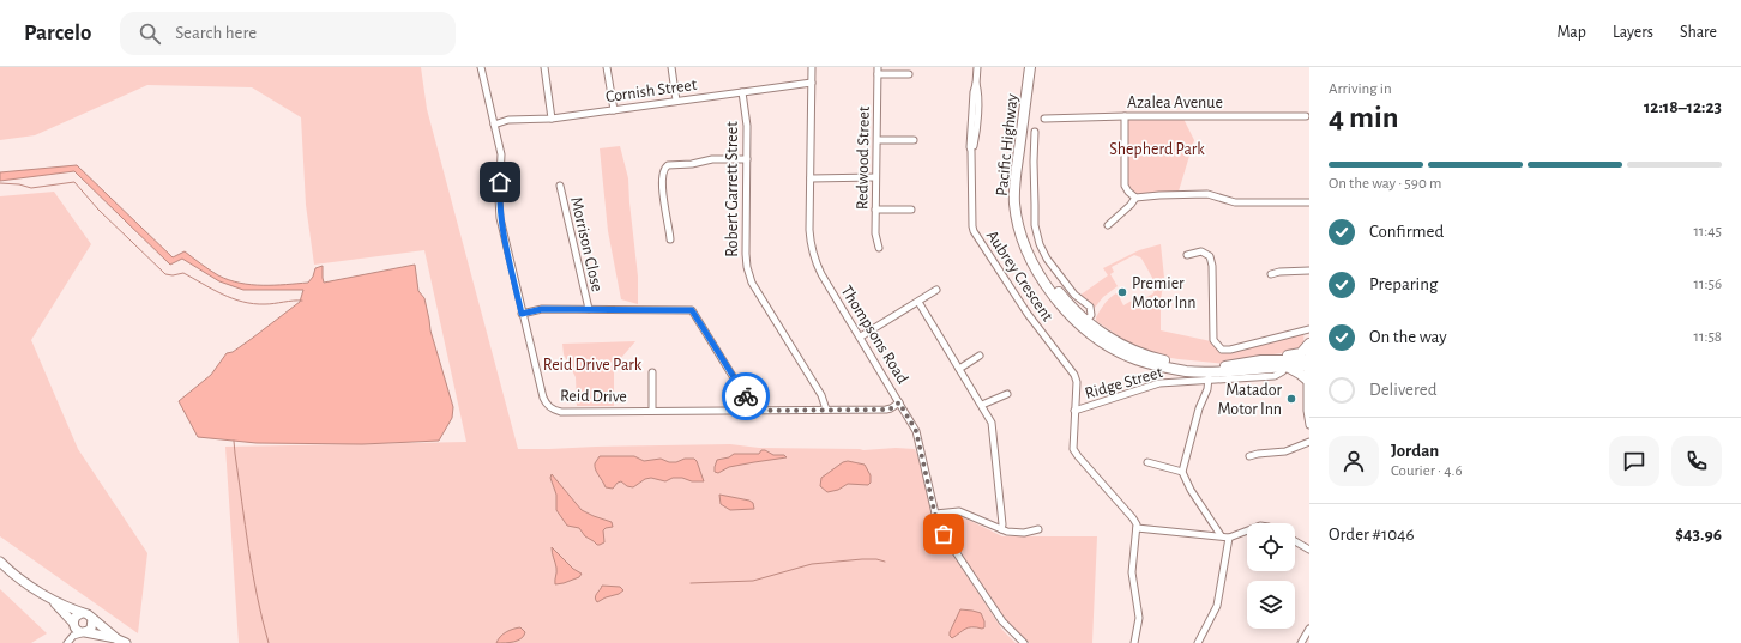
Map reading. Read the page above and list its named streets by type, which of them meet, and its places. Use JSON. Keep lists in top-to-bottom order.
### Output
{
  "streets": {
    "highway": ["Pacific Highway"],
    "street": [
      "Cornish Street",
      "Azalea Avenue",
      "Redwood Street",
      "Robert Garrett Street",
      "Morrison Close",
      "Aubrey Crescent",
      "Thompsons Road",
      "Ridge Street",
      "Reid Drive"
    ]
  },
  "crossings": [
    ["Cornish Street", "Robert Garrett Street"],
    ["Cornish Street", "Thompsons Road"],
    ["Cornish Street", "Reid Drive"],
    ["Pacific Highway", "Ridge Street"],
    ["Robert Garrett Street", "Reid Drive"],
    ["Aubrey Crescent", "Ridge Street"],
    ["Thompsons Road", "Reid Drive"]
  ],
  "parks": ["Shepherd Park", "Reid Drive Park"],
  "places": ["Premier Motor Inn", "Matador Motor Inn"],
  "page": {
    "header": "Parcelo",
    "search": "Search here",
    "nav": ["Map", "Layers", "Share"],
    "heading": ["4 min", "Arriving in", "12:18–12:23"],
    "panel": [
      "Jordan",
      "Courier · 4.6",
      "Order #1046",
      "$43.96"
    ],
    "bar": "On the way · 590 m",
    "list": [
      ["Confirmed", "11:45"],
      ["Preparing", "11:56"],
      ["On the way", "11:58"],
      "Delivered"
    ]
  }
}
